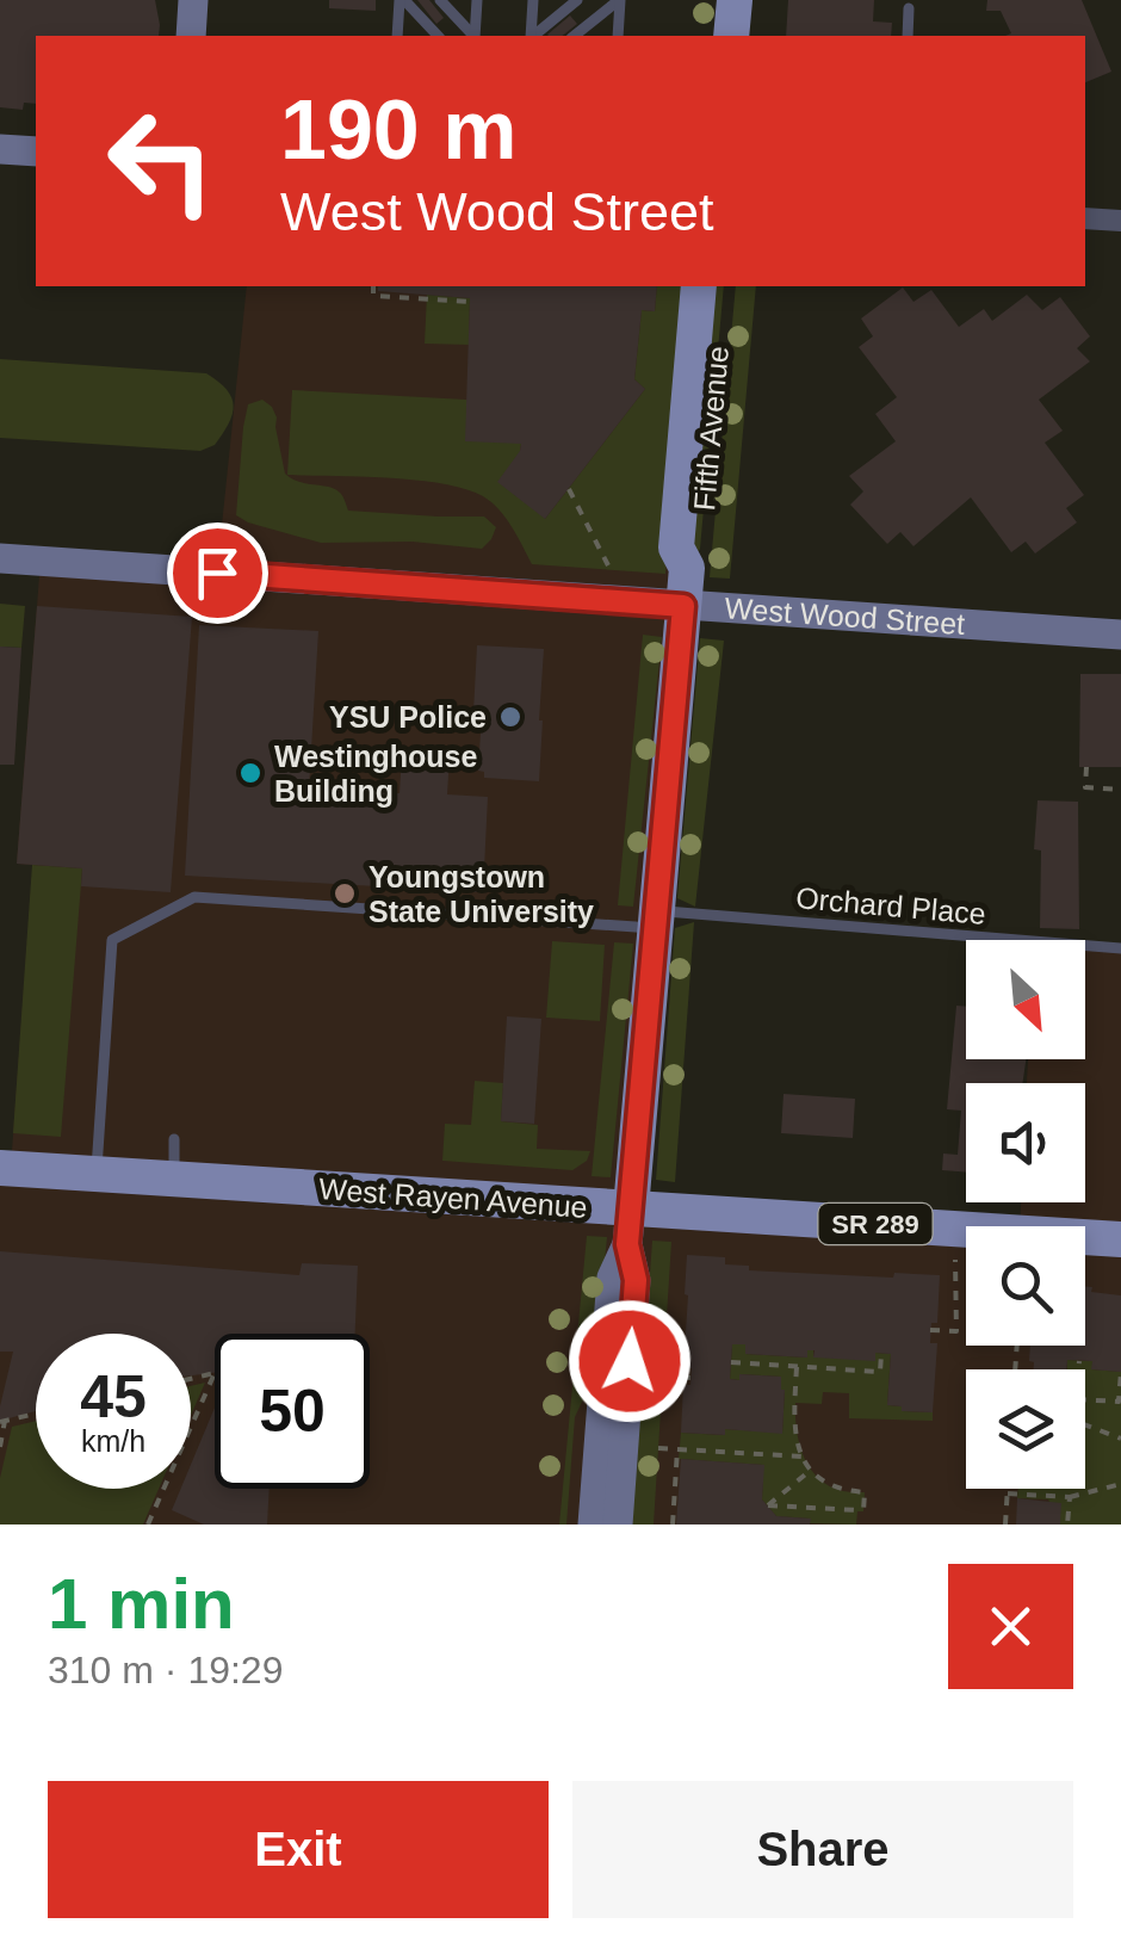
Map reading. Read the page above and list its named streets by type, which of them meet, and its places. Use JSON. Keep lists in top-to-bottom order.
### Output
{
  "streets": {
    "main road": ["Fifth Avenue", "West Rayen Avenue", "SR 289"],
    "street": ["West Wood Street"],
    "lane": ["Orchard Place"]
  },
  "crossings": [
    ["Fifth Avenue", "West Wood Street"],
    ["Fifth Avenue", "Orchard Place"],
    ["Fifth Avenue", "West Rayen Avenue"],
    ["Orchard Place", "West Rayen Avenue"]
  ],
  "places": ["YSU Police", "Westinghouse Building", "Youngstown State University"],
  "north": "bottom right",
  "page": {
    "turn": ["190 m", "West Wood Street"],
    "speed": "45 km/h",
    "limit": "50",
    "heading": ["1 min", "310 m · 19:29"],
    "buttons": ["Exit", "Share"]
  }
}
